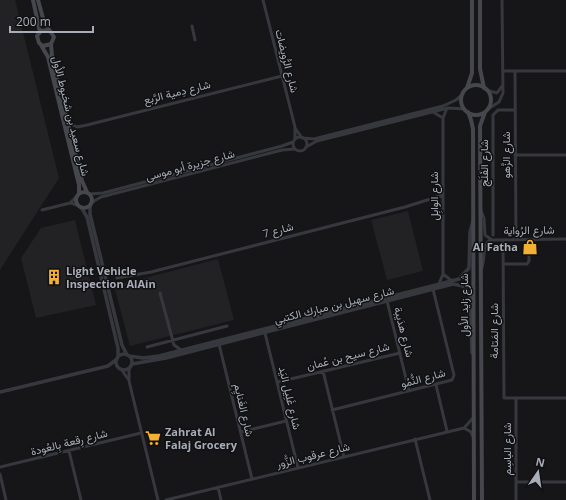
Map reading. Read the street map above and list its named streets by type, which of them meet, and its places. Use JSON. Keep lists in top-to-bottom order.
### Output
{
  "streets": {
    "main road": ["شارع سعيد بن شخبوط الأول", "شارع زايد الأول"],
    "street": [
      "شارع الرُّويضات",
      "شارع دِمية الرَّبع",
      "شارع الزَّهو",
      "شارع الفَلَج",
      "شارع جزيرة أبو موسى",
      "شارع الوابِل",
      "شارع 7",
      "شارع الرُواية",
      "شارع سهيل بن مبارك الكتبي",
      "شارع المَتامة",
      "شارع هدَيبة",
      "شارع سيح بن عُمان",
      "شارع النُّمُو",
      "شارع غَلِيل اليَد",
      "شارع الغَنايِم",
      "شارع رِقعة بِالعُودة",
      "شارع الباسِم",
      "شارع عرقوب الزُّور"
    ]
  },
  "crossings": [
    ["شارع الرُّويضات", "شارع دِمية الرَّبع"],
    ["شارع الرُّويضات", "شارع جزيرة أبو موسى"],
    ["شارع سعيد بن شخبوط الأول", "شارع جزيرة أبو موسى"],
    ["شارع الزَّهو", "شارع الفَلَج"],
    ["شارع الزَّهو", "شارع الرُواية"],
    ["شارع الوابِل", "شارع 7"],
    ["شارع الوابِل", "شارع سهيل بن مبارك الكتبي"],
    ["شارع الرُواية", "شارع زايد الأول"],
    ["شارع الرُواية", "شارع المَتامة"],
    ["شارع سهيل بن مبارك الكتبي", "شارع زايد الأول"],
    ["شارع سهيل بن مبارك الكتبي", "شارع هدَيبة"],
    ["شارع سهيل بن مبارك الكتبي", "شارع النُّمُو"],
    ["شارع سهيل بن مبارك الكتبي", "شارع غَلِيل اليَد"],
    ["شارع سهيل بن مبارك الكتبي", "شارع الغَنايِم"],
    ["شارع المَتامة", "شارع الباسِم"],
    ["شارع هدَيبة", "شارع سيح بن عُمان"],
    ["شارع هدَيبة", "شارع النُّمُو"],
    ["شارع سيح بن عُمان", "شارع غَلِيل اليَد"],
    ["شارع غَلِيل اليَد", "شارع عرقوب الزُّور"],
    ["شارع الغَنايِم", "شارع عرقوب الزُّور"]
  ],
  "places": {
    "shop": ["Al Fatha"],
    "building": ["Light Vehicle Inspection AlAin"],
    "supermarket": ["Zahrat Al Falaj Grocery"]
  },
  "scale_bar": "200 m",
  "north": "top"
}
